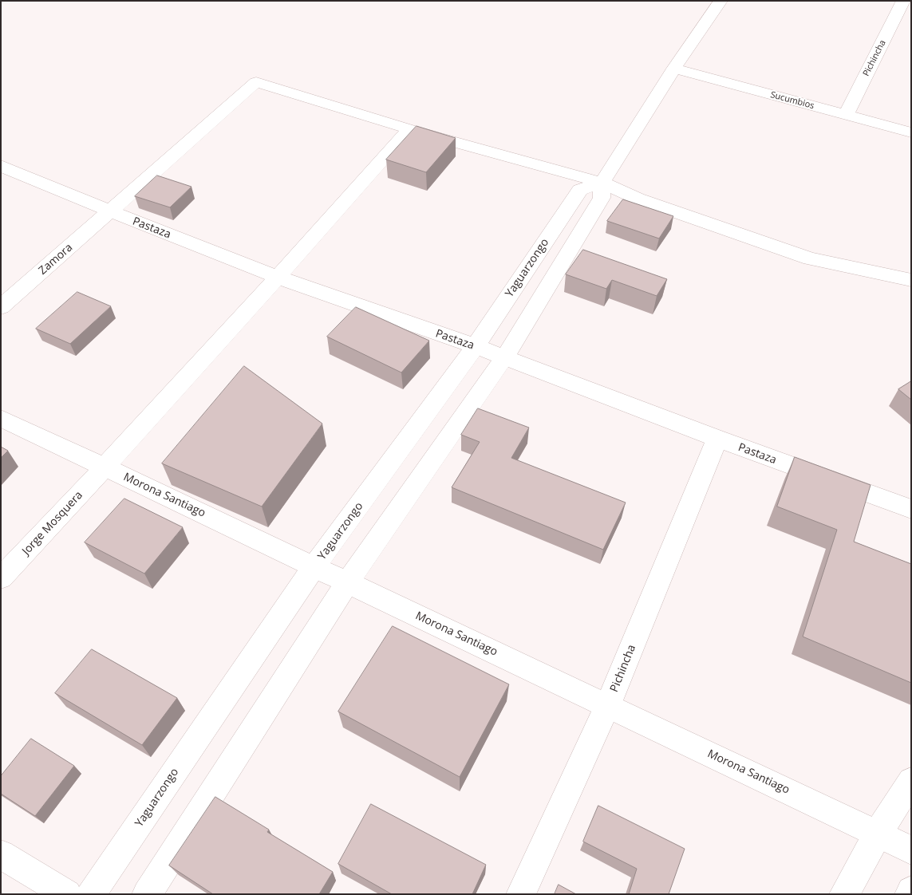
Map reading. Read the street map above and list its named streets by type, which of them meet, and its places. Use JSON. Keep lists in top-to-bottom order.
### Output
{
  "streets": {
    "street": [
      "Pichincha",
      "Sucumbios",
      "Pastaza",
      "Zamora",
      "Yaguarzongo",
      "Morona Santiago",
      "Jorge Mosquera"
    ]
  },
  "crossings": [
    ["Pichincha", "Sucumbios"],
    ["Pichincha", "Pastaza"],
    ["Pichincha", "Morona Santiago"],
    ["Pastaza", "Zamora"],
    ["Pastaza", "Yaguarzongo"],
    ["Pastaza", "Jorge Mosquera"],
    ["Zamora", "Jorge Mosquera"],
    ["Yaguarzongo", "Morona Santiago"],
    ["Morona Santiago", "Jorge Mosquera"]
  ]
}
